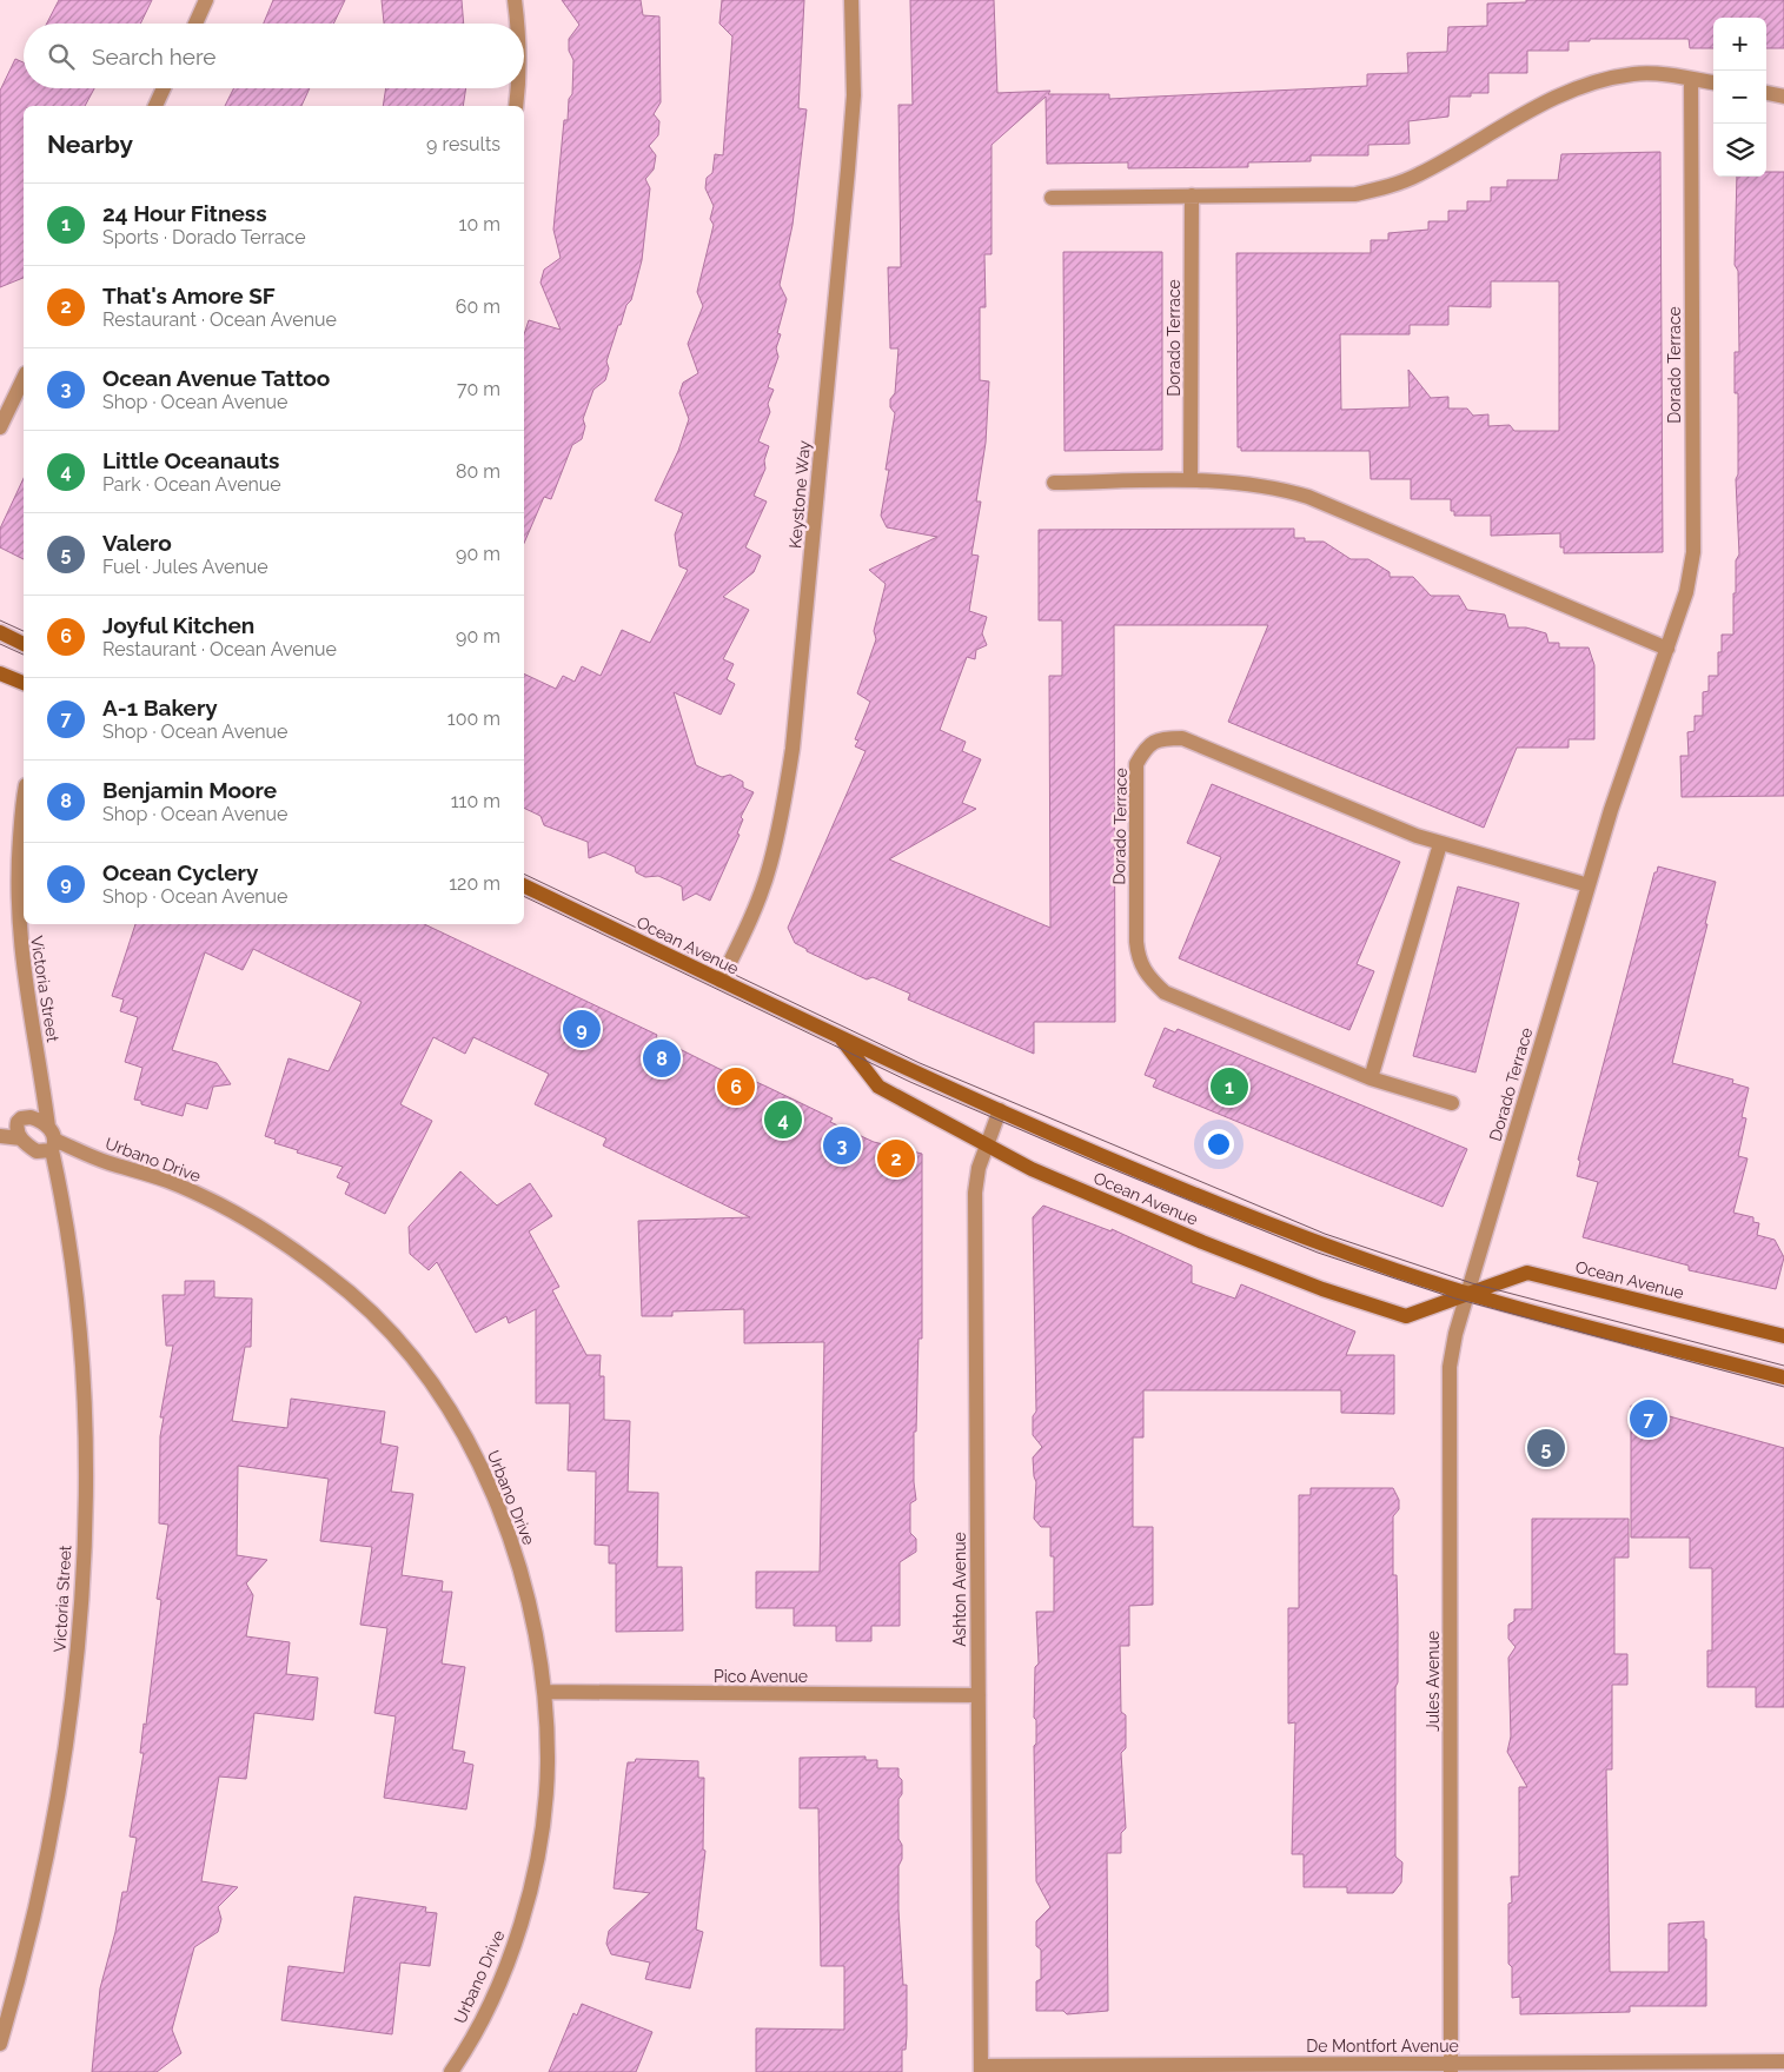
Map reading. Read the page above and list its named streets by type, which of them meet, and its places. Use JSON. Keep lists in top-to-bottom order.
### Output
{
  "streets": {
    "main road": ["Ocean Avenue"],
    "street": [
      "Dorado Terrace",
      "Keystone Way",
      "Victoria Street",
      "Urbano Drive",
      "Ashton Avenue",
      "Pico Avenue",
      "Jules Avenue",
      "De Montfort Avenue"
    ]
  },
  "crossings": [
    ["Dorado Terrace", "Ocean Avenue"],
    ["Dorado Terrace", "Jules Avenue"],
    ["Keystone Way", "Ocean Avenue"],
    ["Ocean Avenue", "Ashton Avenue"],
    ["Ocean Avenue", "Jules Avenue"],
    ["Victoria Street", "Urbano Drive"],
    ["Urbano Drive", "Pico Avenue"],
    ["Ashton Avenue", "Pico Avenue"],
    ["Ashton Avenue", "De Montfort Avenue"],
    ["Jules Avenue", "De Montfort Avenue"]
  ],
  "page": {
    "map_buttons": ["+", "−"],
    "search": "Search here",
    "heading": ["Nearby", "9 results"],
    "list": [
      {
        "mark": "1",
        "name": "24 Hour Fitness",
        "note": "Sports · Dorado Terrace",
        "value": "10 m"
      },
      {
        "mark": "2",
        "name": "That's Amore SF",
        "note": "Restaurant · Ocean Avenue",
        "value": "60 m"
      },
      {
        "mark": "3",
        "name": "Ocean Avenue Tattoo",
        "note": "Shop · Ocean Avenue",
        "value": "70 m"
      },
      {
        "mark": "4",
        "name": "Little Oceanauts",
        "note": "Park · Ocean Avenue",
        "value": "80 m"
      },
      {
        "mark": "5",
        "name": "Valero",
        "note": "Fuel · Jules Avenue",
        "value": "90 m"
      },
      {
        "mark": "6",
        "name": "Joyful Kitchen",
        "note": "Restaurant · Ocean Avenue",
        "value": "90 m"
      },
      {
        "mark": "7",
        "name": "A-1 Bakery",
        "note": "Shop · Ocean Avenue",
        "value": "100 m"
      },
      {
        "mark": "8",
        "name": "Benjamin Moore",
        "note": "Shop · Ocean Avenue",
        "value": "110 m"
      },
      {
        "mark": "9",
        "name": "Ocean Cyclery",
        "note": "Shop · Ocean Avenue",
        "value": "120 m"
      }
    ],
    "pins": [
      "9",
      "8",
      "1",
      "6",
      "4",
      "3",
      "2",
      "7",
      "5"
    ]
  }
}
